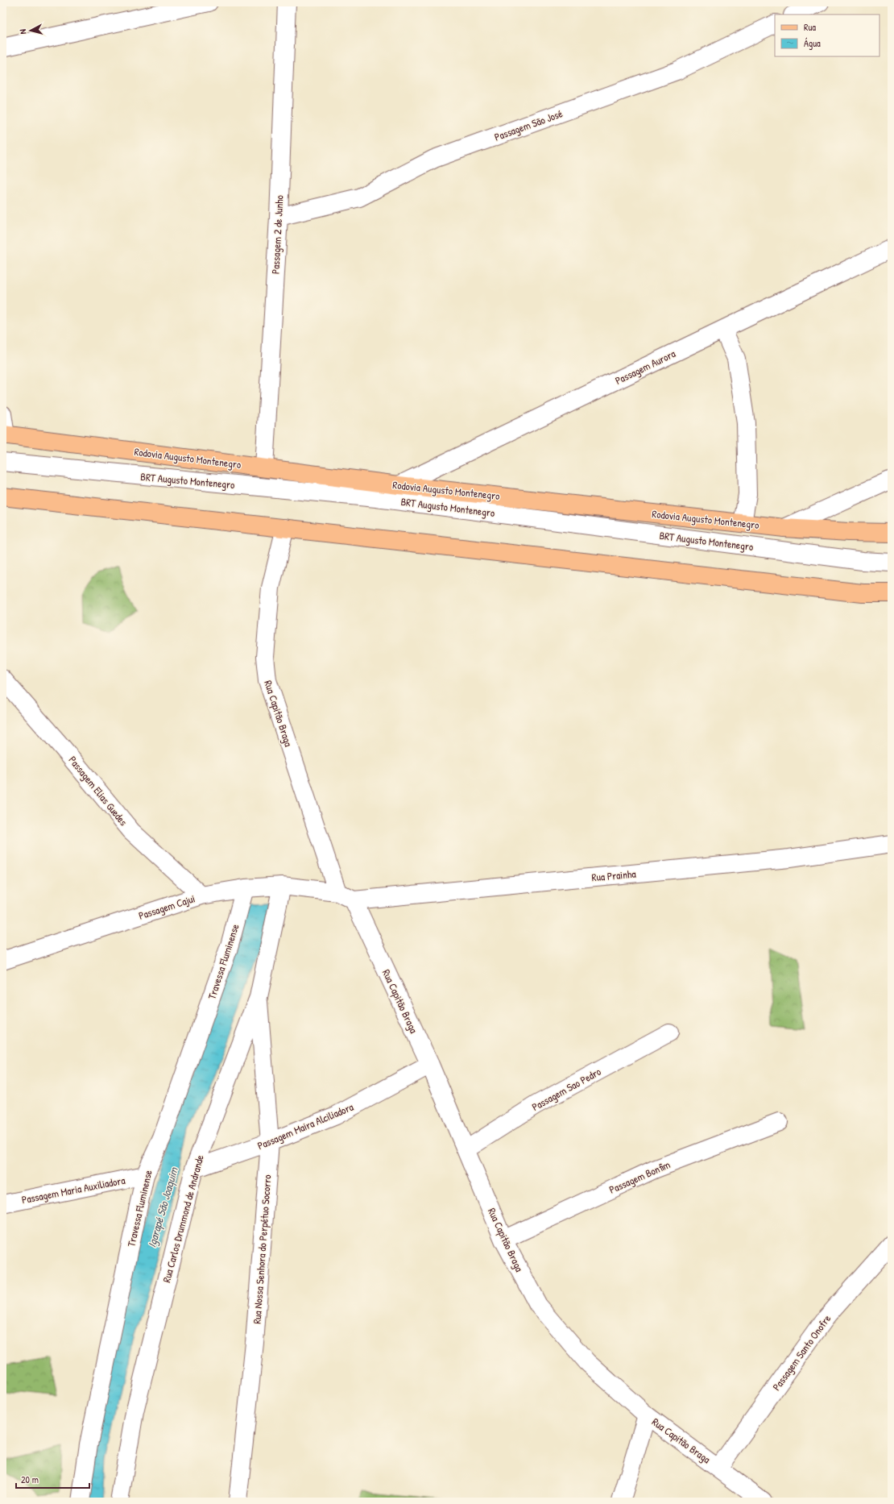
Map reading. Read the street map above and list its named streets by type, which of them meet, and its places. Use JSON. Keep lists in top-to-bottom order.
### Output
{
  "streets": {
    "main road": ["Rodovia Augusto Montenegro"],
    "street": [
      "Passagem São José",
      "Passagem 2 de Junho",
      "Passagem Aurora",
      "BRT Augusto Montenegro",
      "Rua Capitão Braga",
      "Passagem Elias Guedes",
      "Rua Prainha",
      "Passagem Cajui",
      "Travessa Fluminense",
      "Passagem Sao Pedro",
      "Passagem Maira Alciliadora",
      "Passagem Bonfim",
      "Passagem Maria Auxiliadora",
      "Rua Carlos Drummond de Andrande",
      "Rua Nossa Senhora do Perpétuo Socorro",
      "Passagem Santo Onofre"
    ]
  },
  "crossings": [
    ["Passagem São José", "Passagem 2 de Junho"],
    ["Passagem 2 de Junho", "Rodovia Augusto Montenegro"],
    ["Passagem Aurora", "Rodovia Augusto Montenegro"],
    ["Rua Capitão Braga", "Rua Prainha"],
    ["Rua Capitão Braga", "Passagem Cajui"],
    ["Rua Capitão Braga", "Passagem Sao Pedro"],
    ["Rua Capitão Braga", "Passagem Maira Alciliadora"],
    ["Rua Capitão Braga", "Passagem Bonfim"],
    ["Rua Capitão Braga", "Passagem Santo Onofre"],
    ["Passagem Elias Guedes", "Passagem Cajui"],
    ["Passagem Cajui", "Travessa Fluminense"],
    ["Passagem Cajui", "Rua Carlos Drummond de Andrande"],
    ["Travessa Fluminense", "Passagem Maria Auxiliadora"],
    ["Passagem Maira Alciliadora", "Rua Carlos Drummond de Andrande"],
    ["Passagem Maira Alciliadora", "Rua Nossa Senhora do Perpétuo Socorro"],
    ["Rua Carlos Drummond de Andrande", "Rua Nossa Senhora do Perpétuo Socorro"]
  ],
  "water": ["Igarapé São Joaquim"],
  "legend": ["Rua", "Água"],
  "scale_bar": "20 m",
  "north": "left"
}
